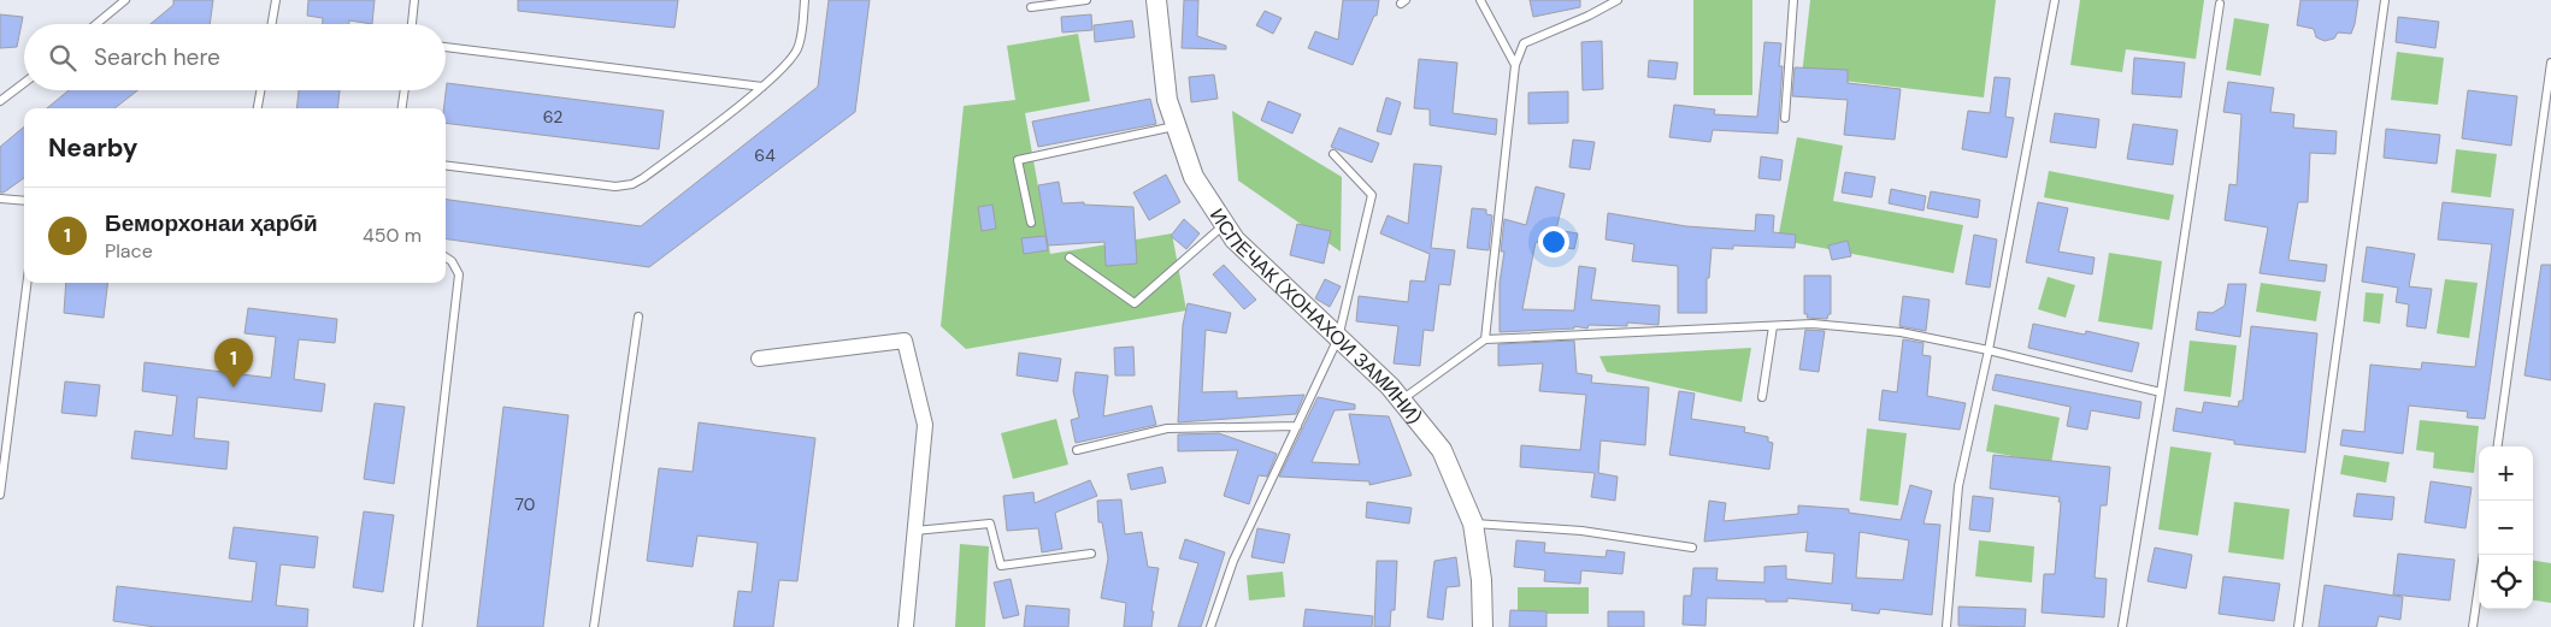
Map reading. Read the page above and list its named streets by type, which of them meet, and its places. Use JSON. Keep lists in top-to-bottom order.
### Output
{
  "streets": {
    "street": ["ИСПЕЧАК (ХОНАХОИ ЗАМИНИ)"]
  },
  "house_numbers": ["62", "64", "70"],
  "page": {
    "search": "Search here",
    "heading": "Nearby",
    "list": [
      {
        "mark": "1",
        "name": "Беморхонаи ҳарбӣ",
        "note": "Place",
        "value": "450 m"
      }
    ],
    "pins": "1",
    "map_buttons": ["+", "−"]
  }
}
